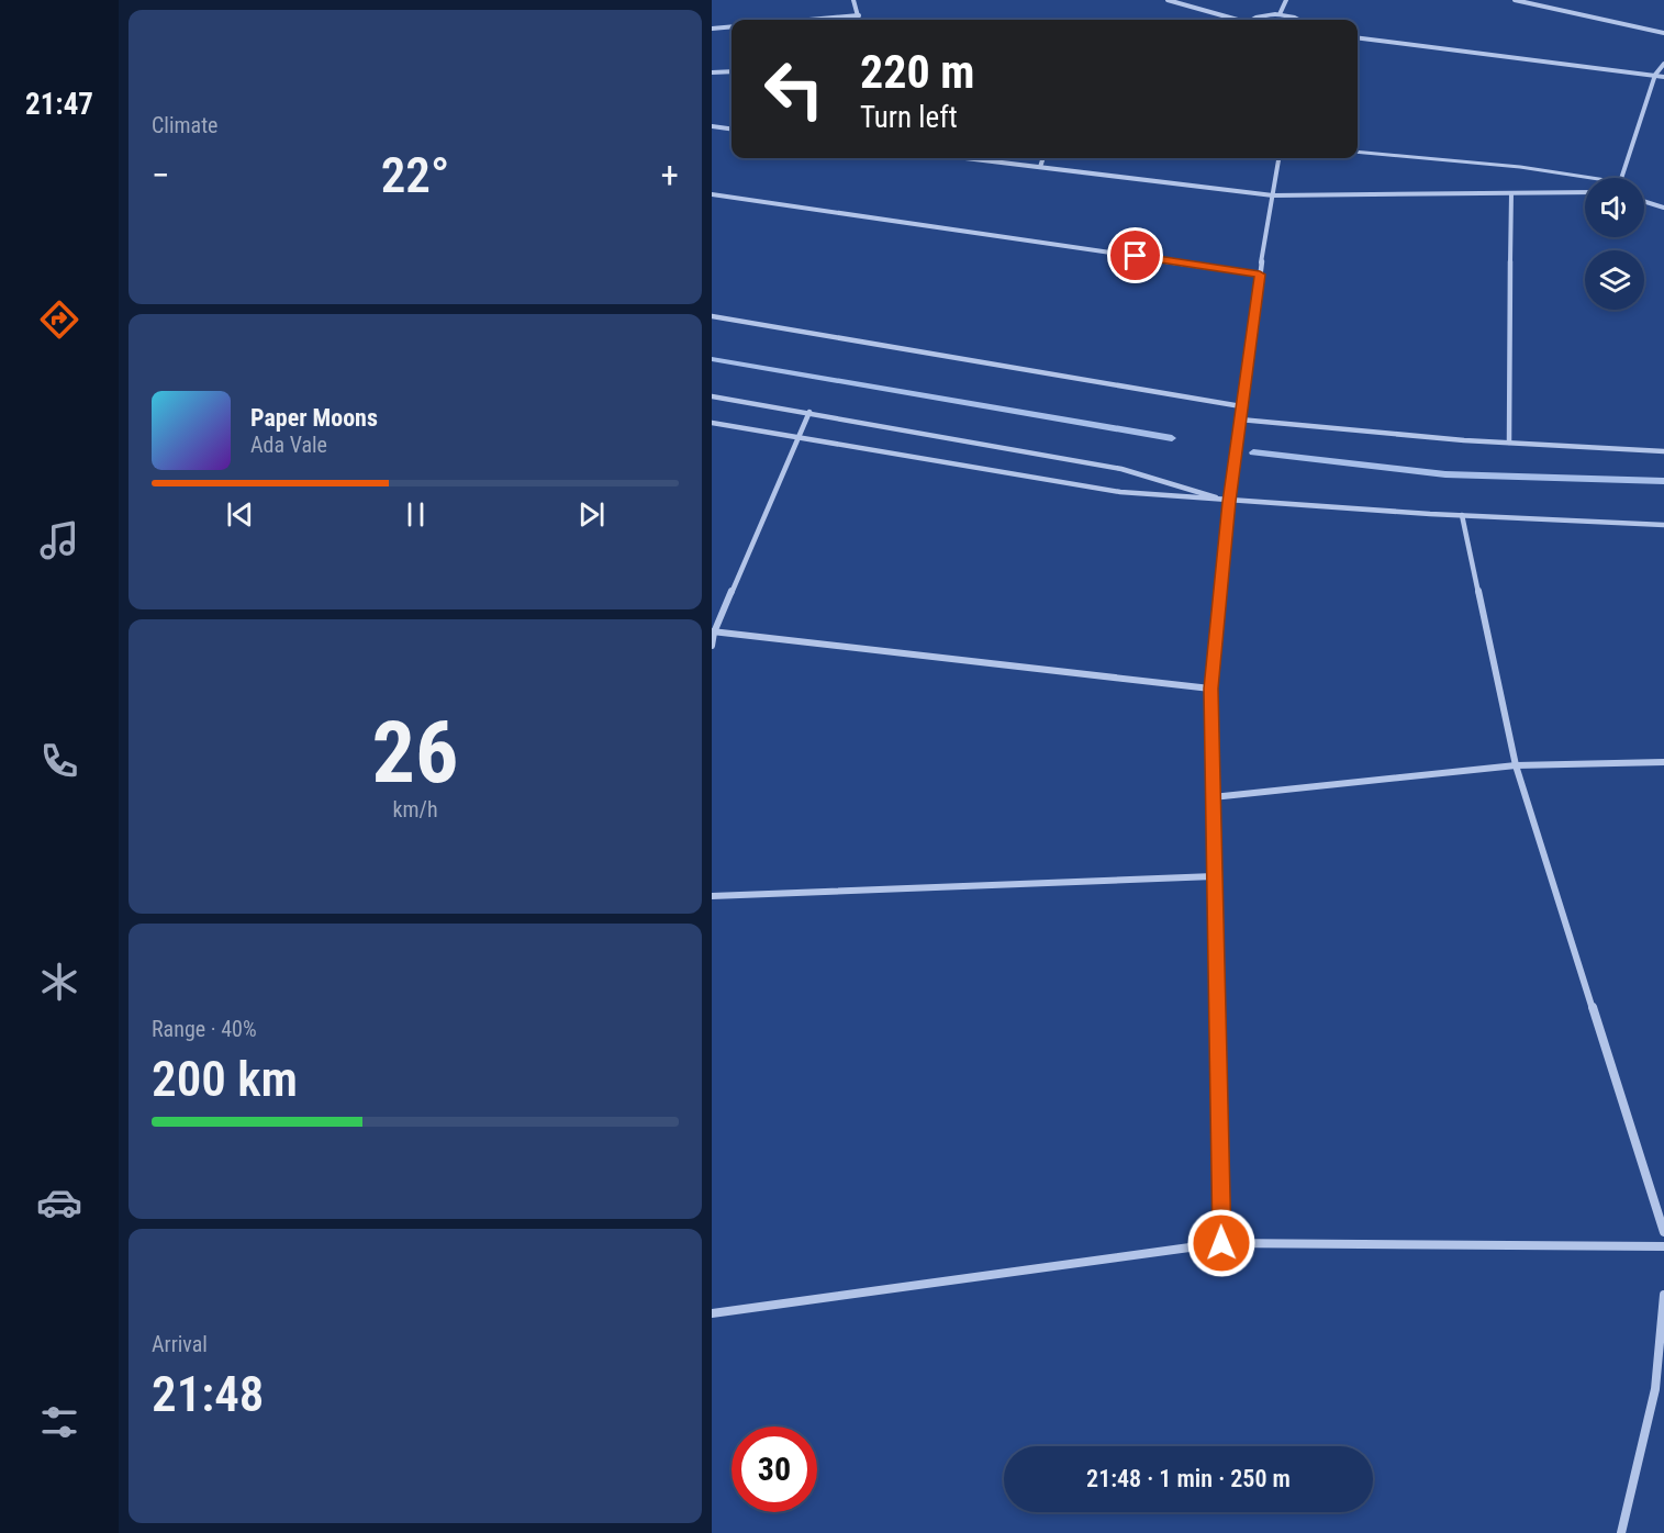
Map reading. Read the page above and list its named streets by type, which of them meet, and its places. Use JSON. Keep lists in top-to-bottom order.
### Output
{
  "page": {
    "tabs": "21:47",
    "tile": [
      "Climate",
      ["26", "km/h"],
      ["Range · 40%", "200 km"],
      ["Arrival", "21:48"]
    ],
    "turn": ["220 m", "Turn left"],
    "heat": ["−", "22°", "+"],
    "song": ["Paper Moons", "Ada Vale"],
    "limit": "30",
    "trip": "21:48 · 1 min · 250 m"
  }
}
